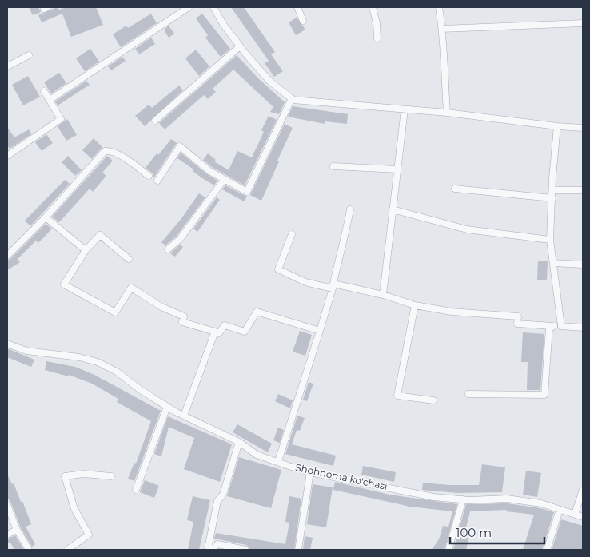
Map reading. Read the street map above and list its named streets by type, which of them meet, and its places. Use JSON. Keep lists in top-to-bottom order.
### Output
{
  "streets": {
    "street": ["Shohnoma ko'chasi"]
  },
  "scale_bar": "100 m"
}
